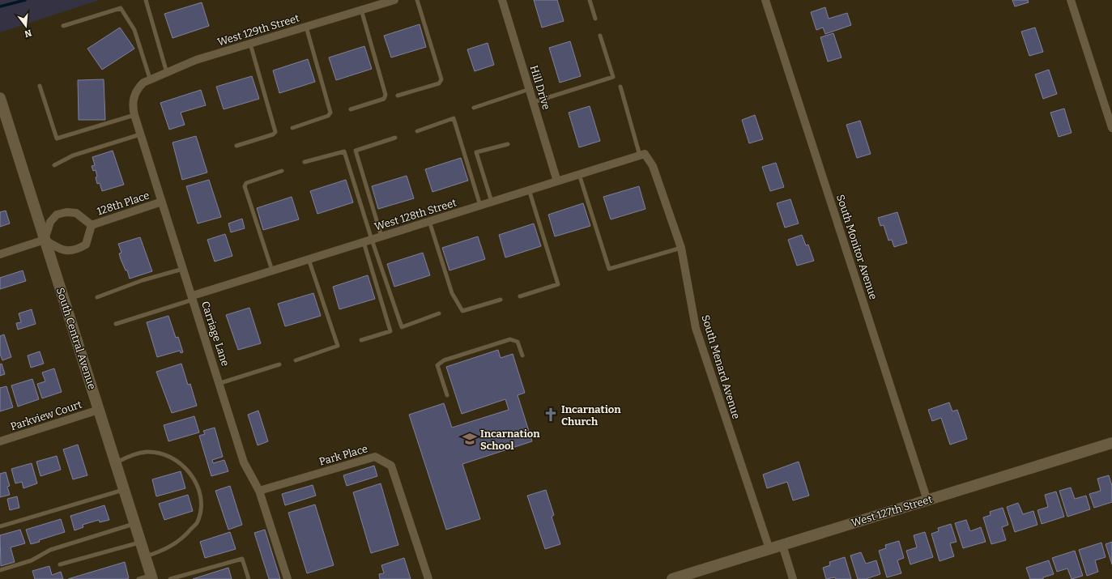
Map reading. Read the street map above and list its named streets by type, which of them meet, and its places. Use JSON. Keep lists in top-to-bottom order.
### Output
{
  "streets": {
    "street": [
      "West 129th Street",
      "Hill Drive",
      "128th Place",
      "West 128th Street",
      "South Monitor Avenue",
      "Carriage Lane",
      "South Central Avenue",
      "South Menard Avenue",
      "Parkview Court",
      "Park Place",
      "West 127th Street"
    ]
  },
  "crossings": [
    ["West 129th Street", "Carriage Lane"],
    ["Hill Drive", "West 128th Street"],
    ["128th Place", "Carriage Lane"],
    ["128th Place", "South Central Avenue"],
    ["West 128th Street", "Carriage Lane"],
    ["West 128th Street", "South Menard Avenue"],
    ["South Monitor Avenue", "West 127th Street"],
    ["Carriage Lane", "Park Place"],
    ["South Central Avenue", "Parkview Court"],
    ["South Menard Avenue", "West 127th Street"]
  ],
  "places": {
    "church": ["Incarnation Church"],
    "school or university": ["Incarnation School"]
  },
  "north": "bottom"
}
